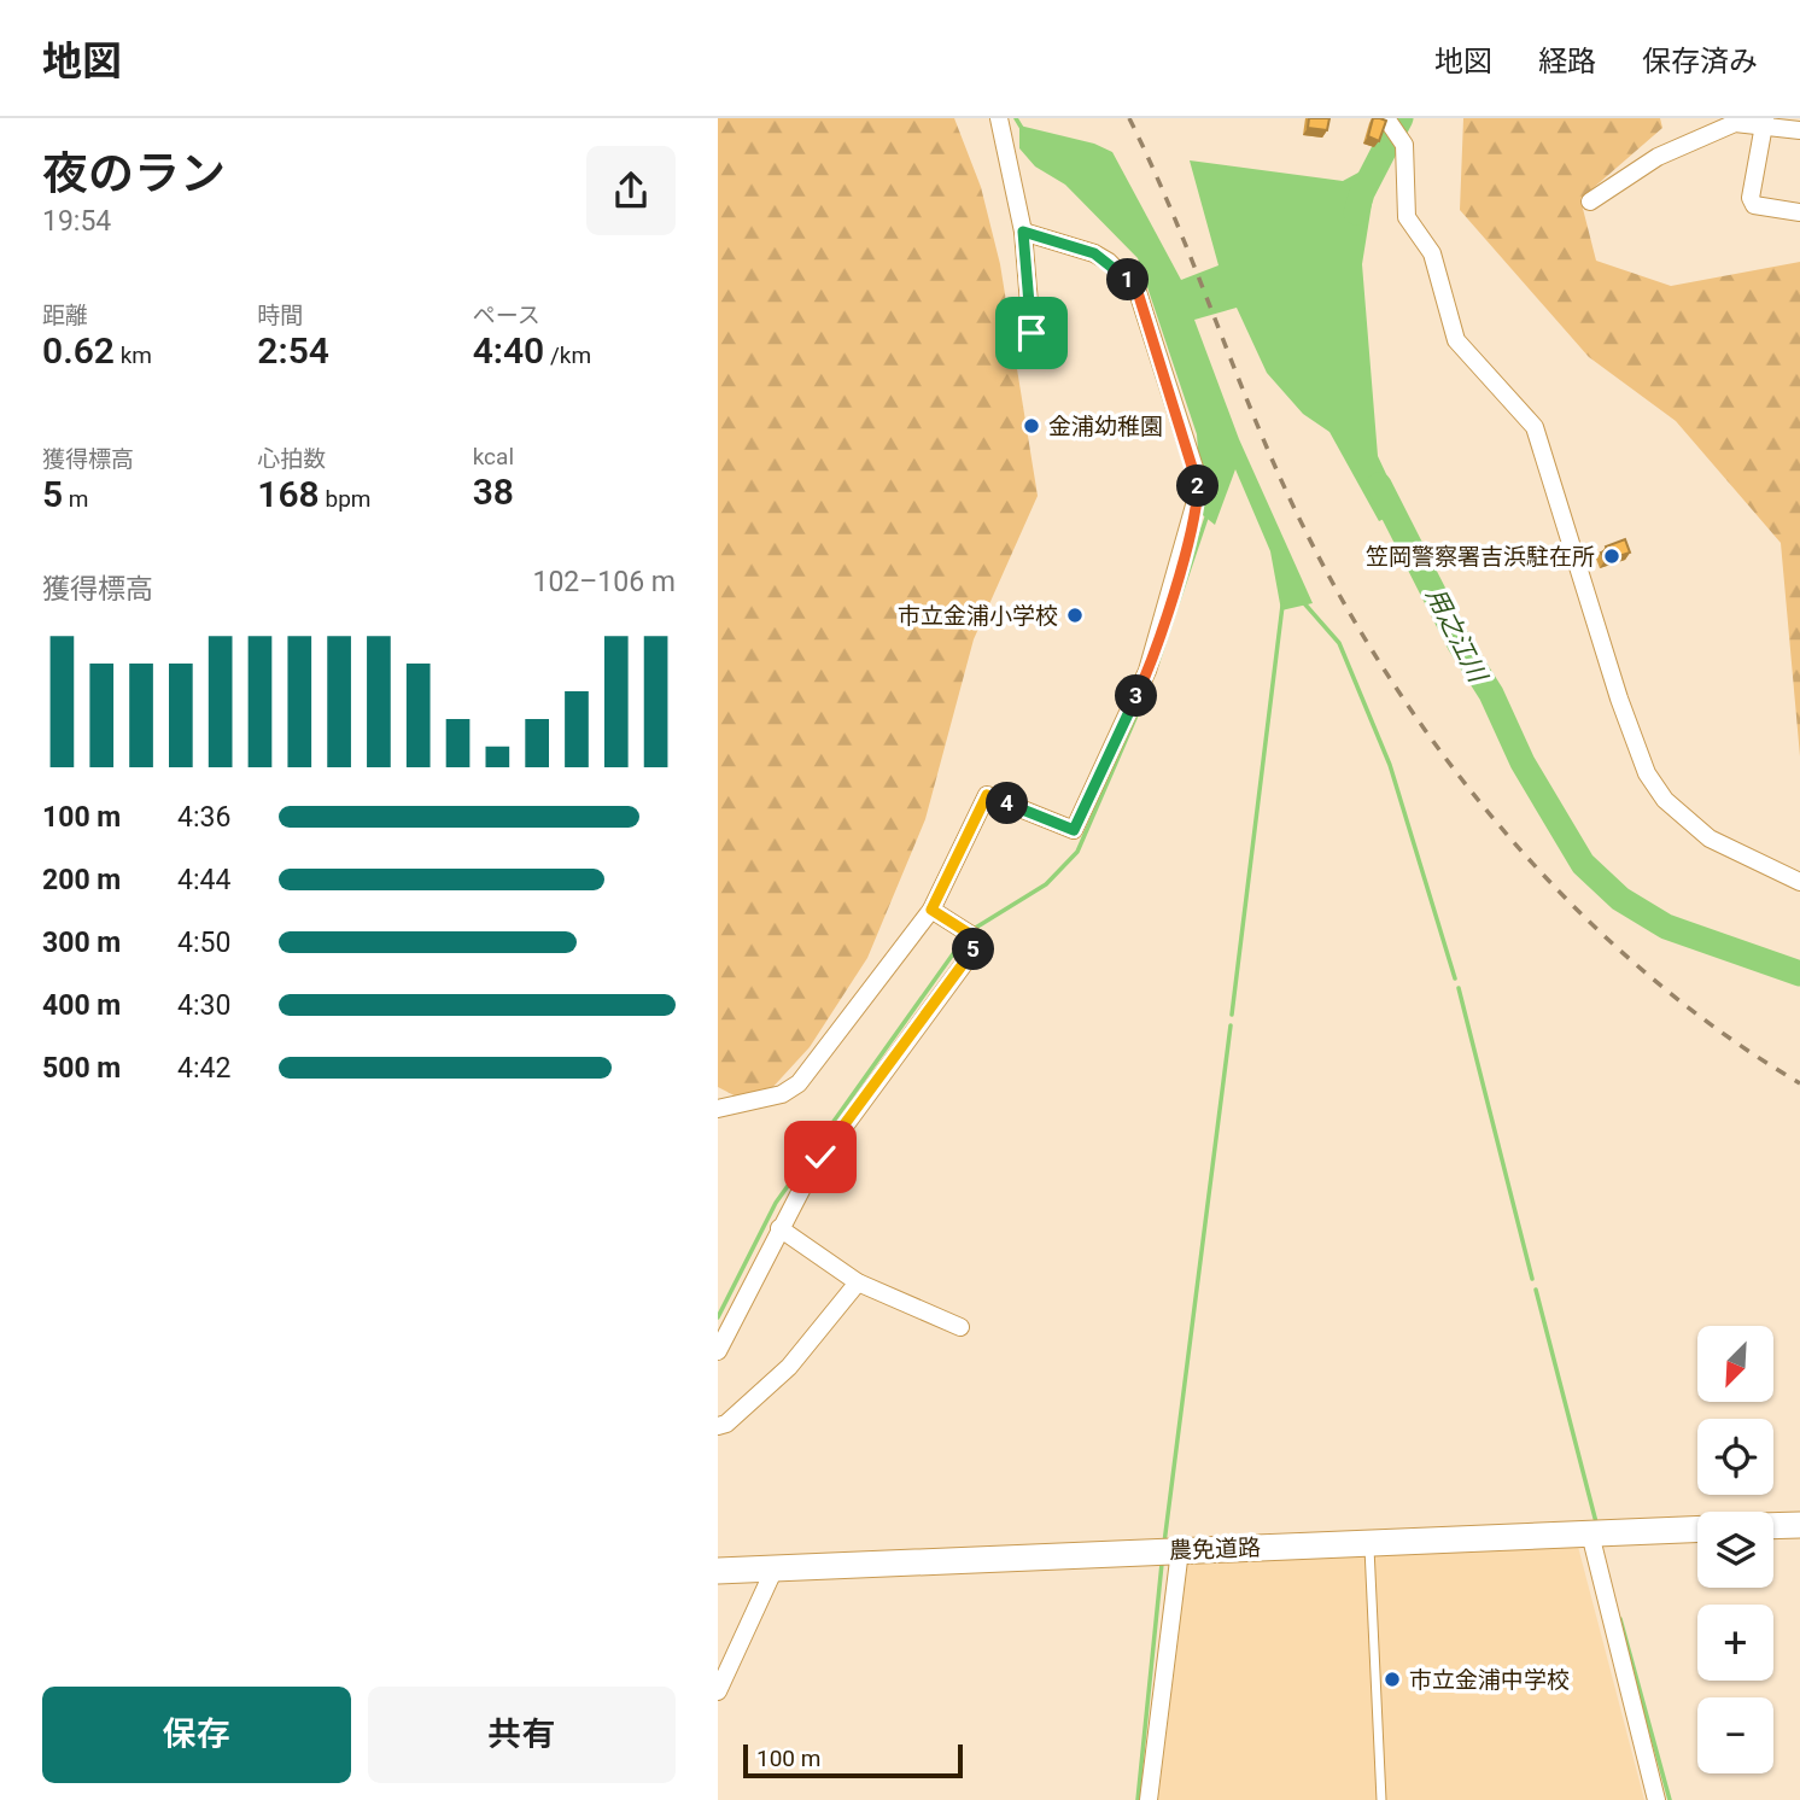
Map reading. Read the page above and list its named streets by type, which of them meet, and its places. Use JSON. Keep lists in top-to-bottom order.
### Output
{
  "streets": {
    "street": ["農免道路"]
  },
  "water": ["用之江川"],
  "places": [
    "金浦幼稚園",
    "笠岡警察署吉浜駐在所",
    "市立金浦小学校",
    "市立金浦中学校"
  ],
  "scale_bar": "100 m",
  "north": "bottom left",
  "page": {
    "header": "地図",
    "nav": ["地図", "経路", "保存済み"],
    "heading": ["夜のラン", "19:54"],
    "pins": [
      "1",
      "2",
      "3",
      "4",
      "5"
    ],
    "stats": [
      ["距離", "0.62 km"],
      ["時間", "2:54"],
      ["ペース", "4:40 /km"],
      ["獲得標高", "5 m"],
      ["心拍数", "168 bpm"],
      ["kcal", "38"]
    ],
    "chart": ["獲得標高", "102–106 m"],
    "list": [
      {
        "name": "100 m",
        "note": "4:36"
      },
      {
        "name": "200 m",
        "note": "4:44"
      },
      {
        "name": "300 m",
        "note": "4:50"
      },
      {
        "name": "400 m",
        "note": "4:30"
      },
      {
        "name": "500 m",
        "note": "4:42"
      }
    ],
    "map_buttons": ["+", "−"],
    "buttons": ["保存", "共有"],
    "scale": "100 m"
  }
}
